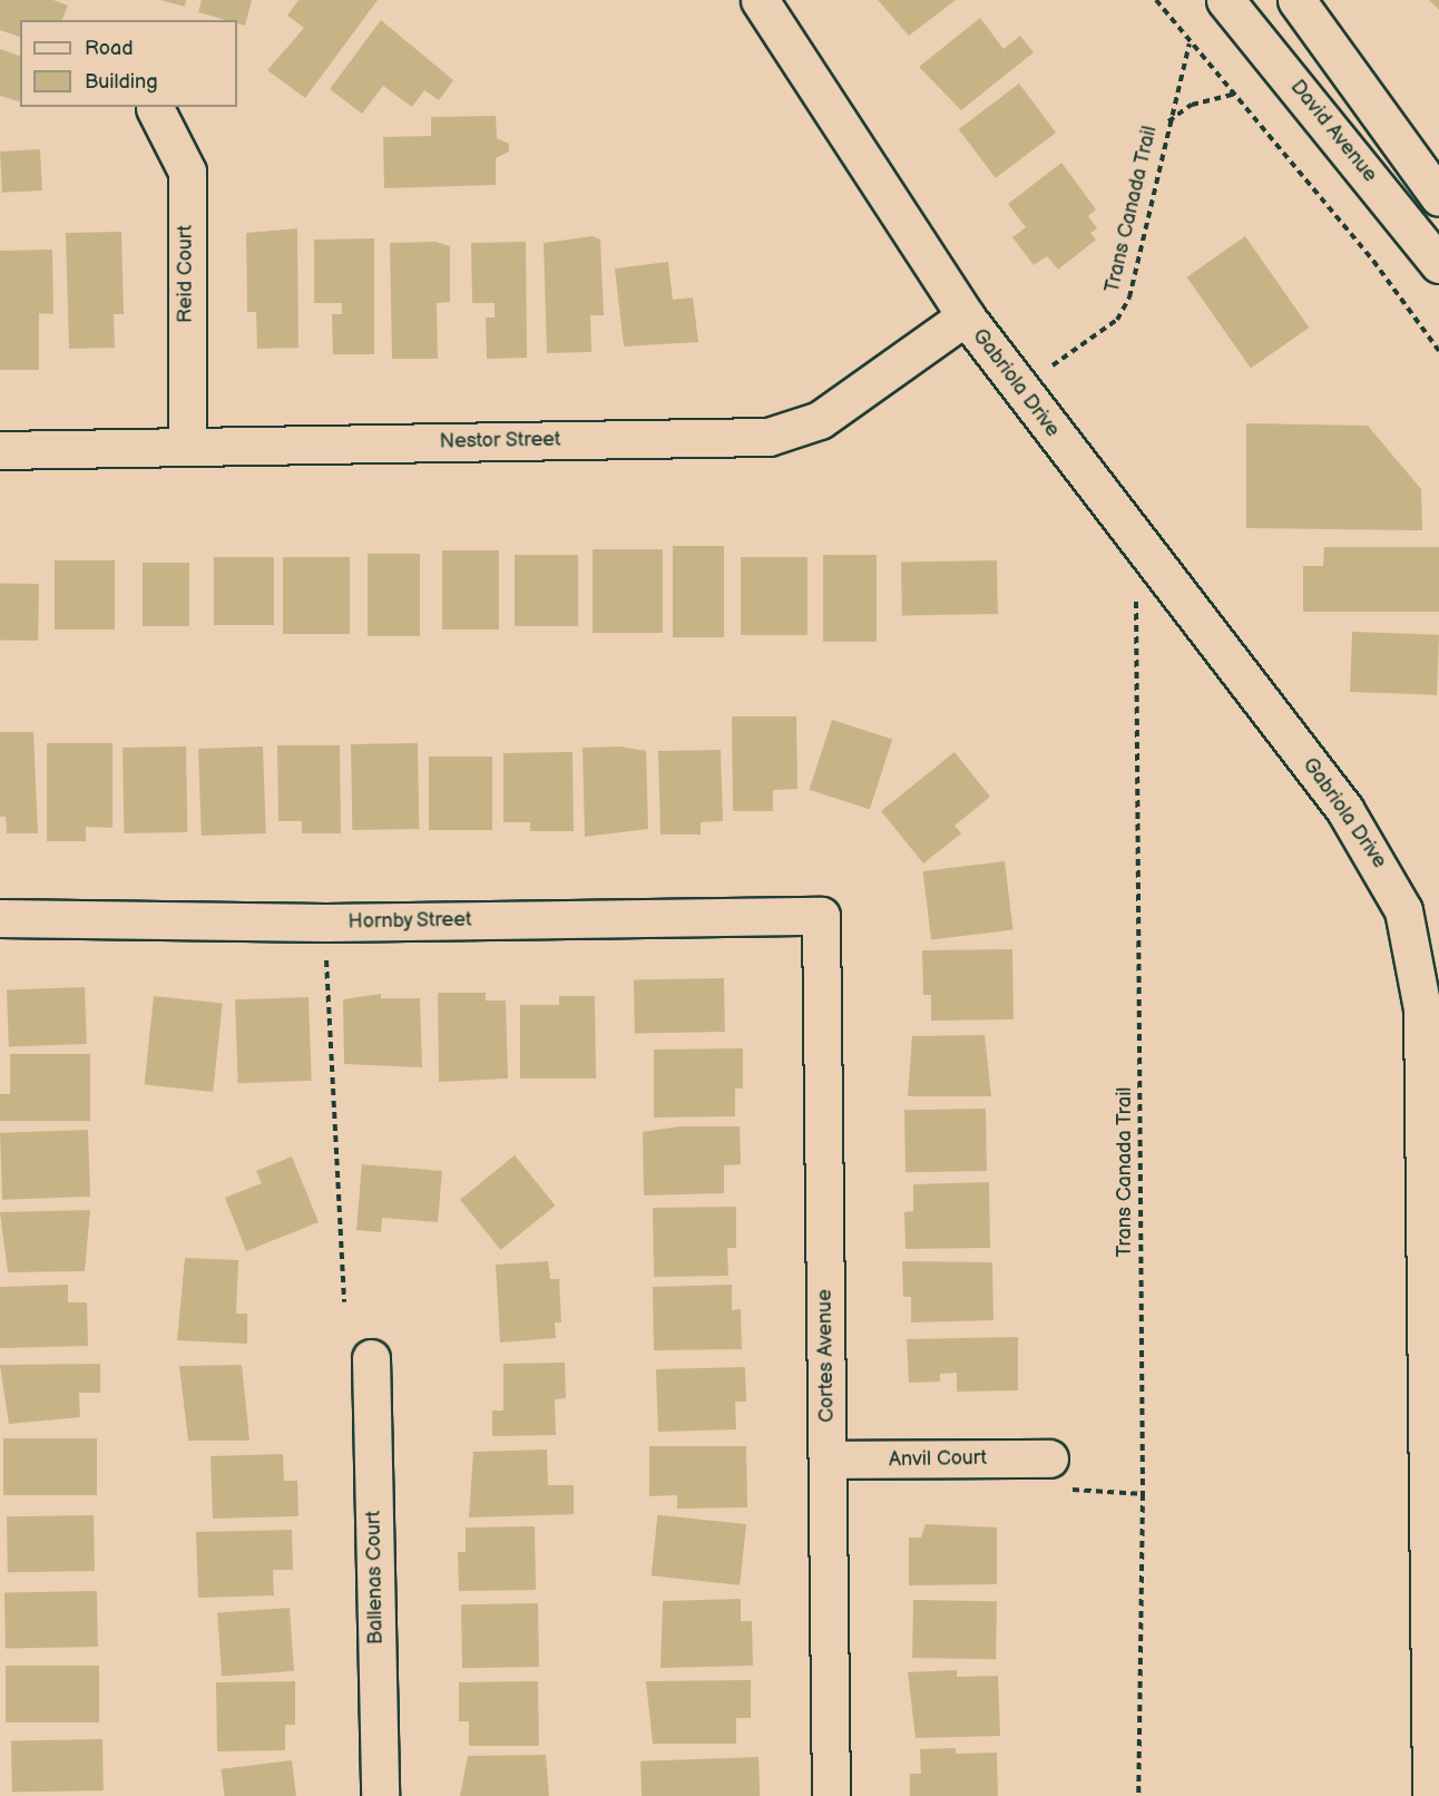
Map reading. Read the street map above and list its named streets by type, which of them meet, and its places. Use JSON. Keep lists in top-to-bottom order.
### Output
{
  "streets": {
    "street": [
      "David Avenue",
      "Reid Court",
      "Gabriola Drive",
      "Nestor Street",
      "Hornby Street",
      "Cortes Avenue",
      "Anvil Court",
      "Ballenas Court"
    ],
    "path": ["Trans Canada Trail"]
  },
  "crossings": [
    ["Trans Canada Trail", "Gabriola Drive"],
    ["Reid Court", "Nestor Street"],
    ["Gabriola Drive", "Nestor Street"],
    ["Hornby Street", "Cortes Avenue"],
    ["Cortes Avenue", "Anvil Court"]
  ],
  "legend": ["Road", "Building"]
}
